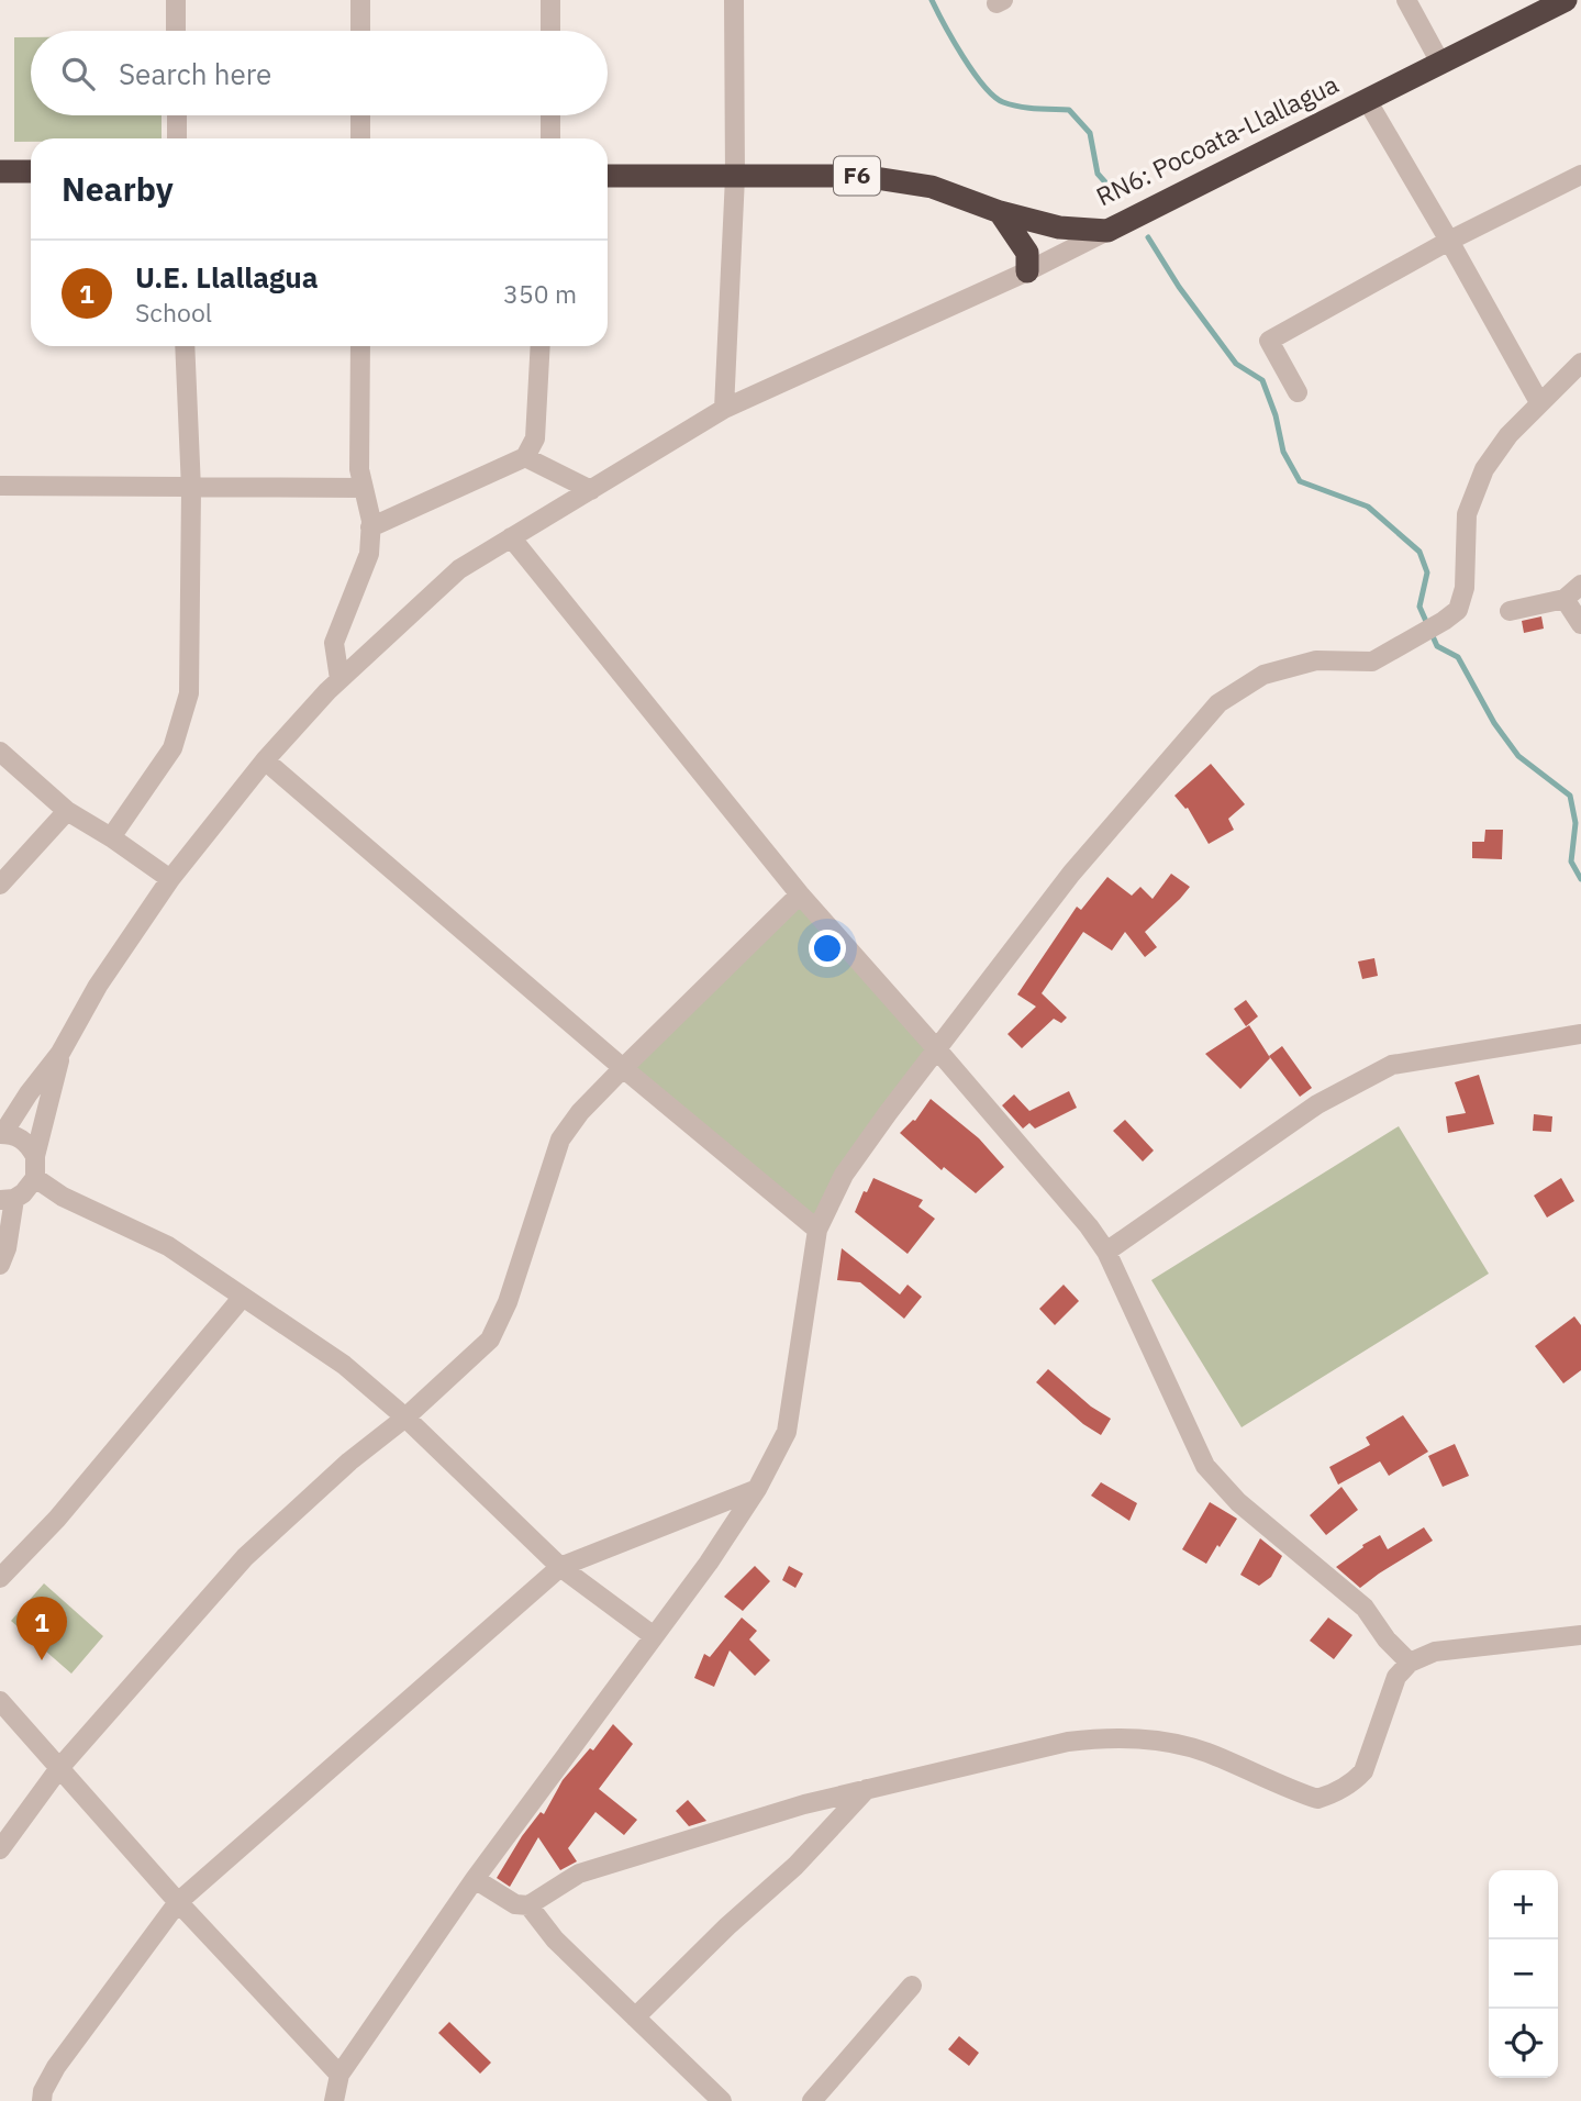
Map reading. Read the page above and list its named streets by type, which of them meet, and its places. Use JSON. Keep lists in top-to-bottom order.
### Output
{
  "streets": {
    "highway": ["RN6: Pocoata-Llallagua", "F6"]
  },
  "page": {
    "search": "Search here",
    "heading": "Nearby",
    "list": [
      {
        "mark": "1",
        "name": "U.E. Llallagua",
        "note": "School",
        "value": "350 m"
      }
    ],
    "pins": "1",
    "map_buttons": ["+", "−"]
  }
}
